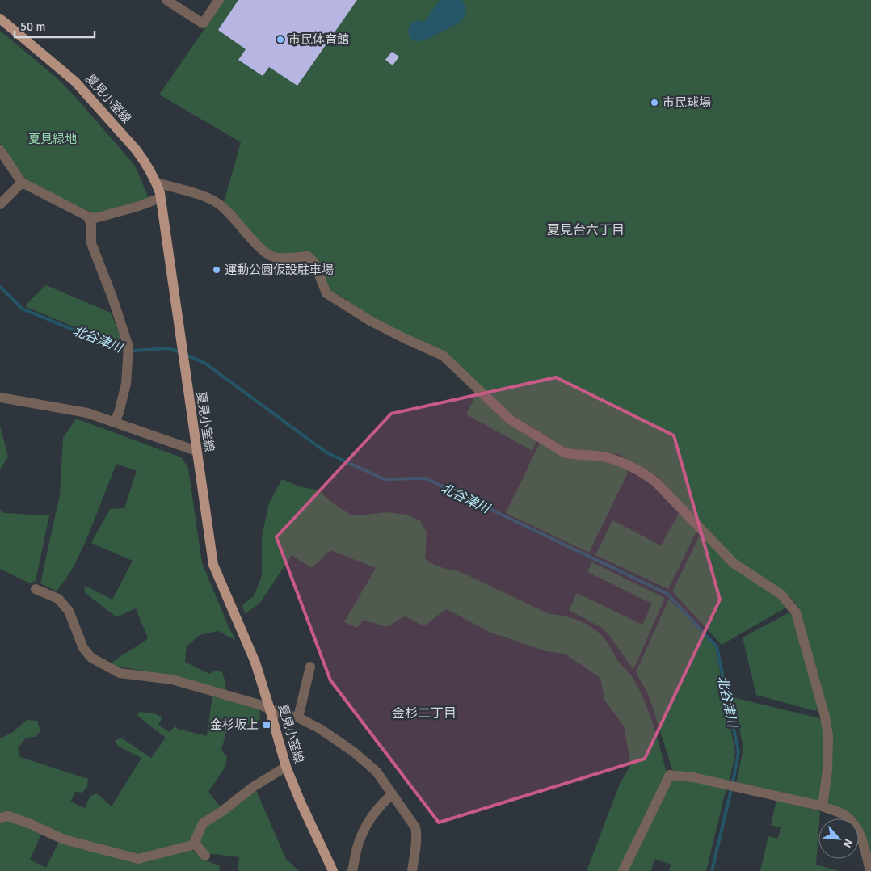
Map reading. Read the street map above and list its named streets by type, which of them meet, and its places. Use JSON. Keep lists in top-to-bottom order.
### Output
{
  "streets": {
    "main road": ["夏見小室線"]
  },
  "districts": ["夏見台六丁目", "金杉二丁目"],
  "water": ["北谷津川"],
  "parks": ["夏見緑地"],
  "places": {
    "other": ["市民体育館", "市民球場", "運動公園仮設駐車場"],
    "transit": ["金杉坂上"]
  },
  "scale_bar": "50 m",
  "north": "bottom right"
}
